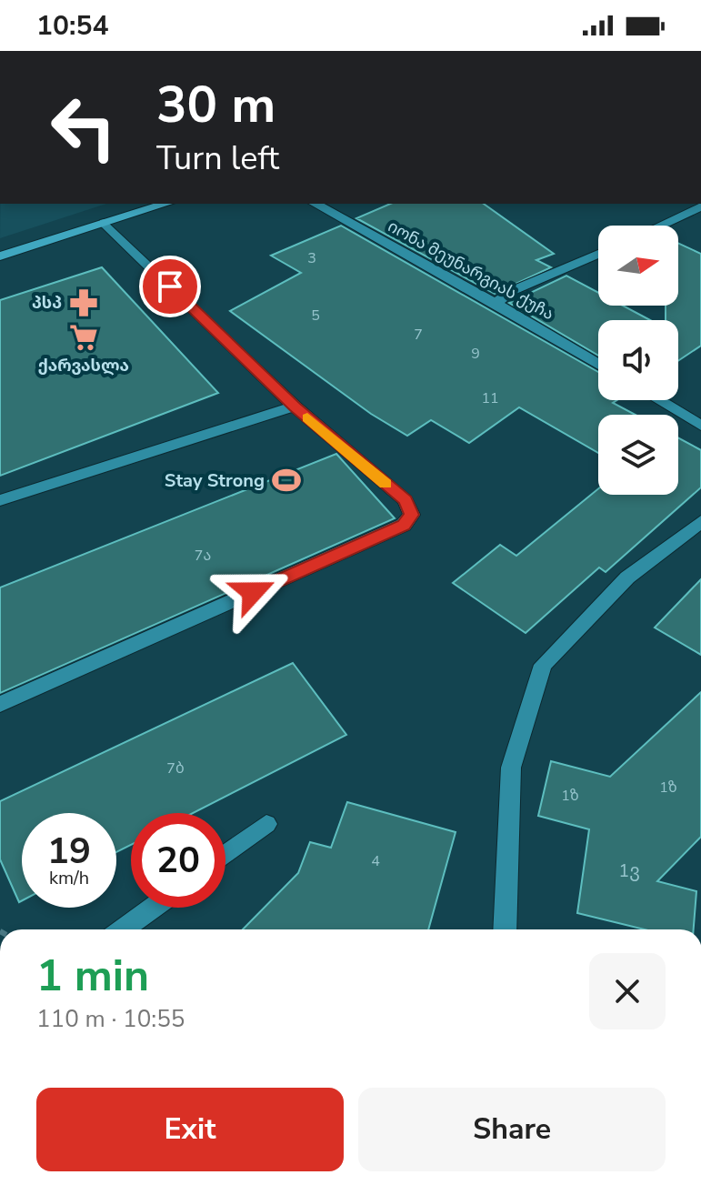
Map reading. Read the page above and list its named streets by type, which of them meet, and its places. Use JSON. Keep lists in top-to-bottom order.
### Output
{
  "streets": {
    "street": ["იონა მეუნარგიას ქუჩა"]
  },
  "places": {
    "pharmacy": ["პსპ"],
    "supermarket": ["ქარვასლა"],
    "sports": ["Stay Strong"]
  },
  "house_numbers": [
    "3",
    "5",
    "7",
    "9",
    "11",
    "7ა",
    "7ბ",
    "1ზ",
    "1ზ",
    "4",
    "1ვ"
  ],
  "north": "right",
  "page": {
    "status": "10:54",
    "turn": ["30 m", "Turn left"],
    "speed": "19 km/h",
    "limit": "20",
    "heading": ["1 min", "110 m · 10:55"],
    "buttons": ["Exit", "Share"]
  }
}
